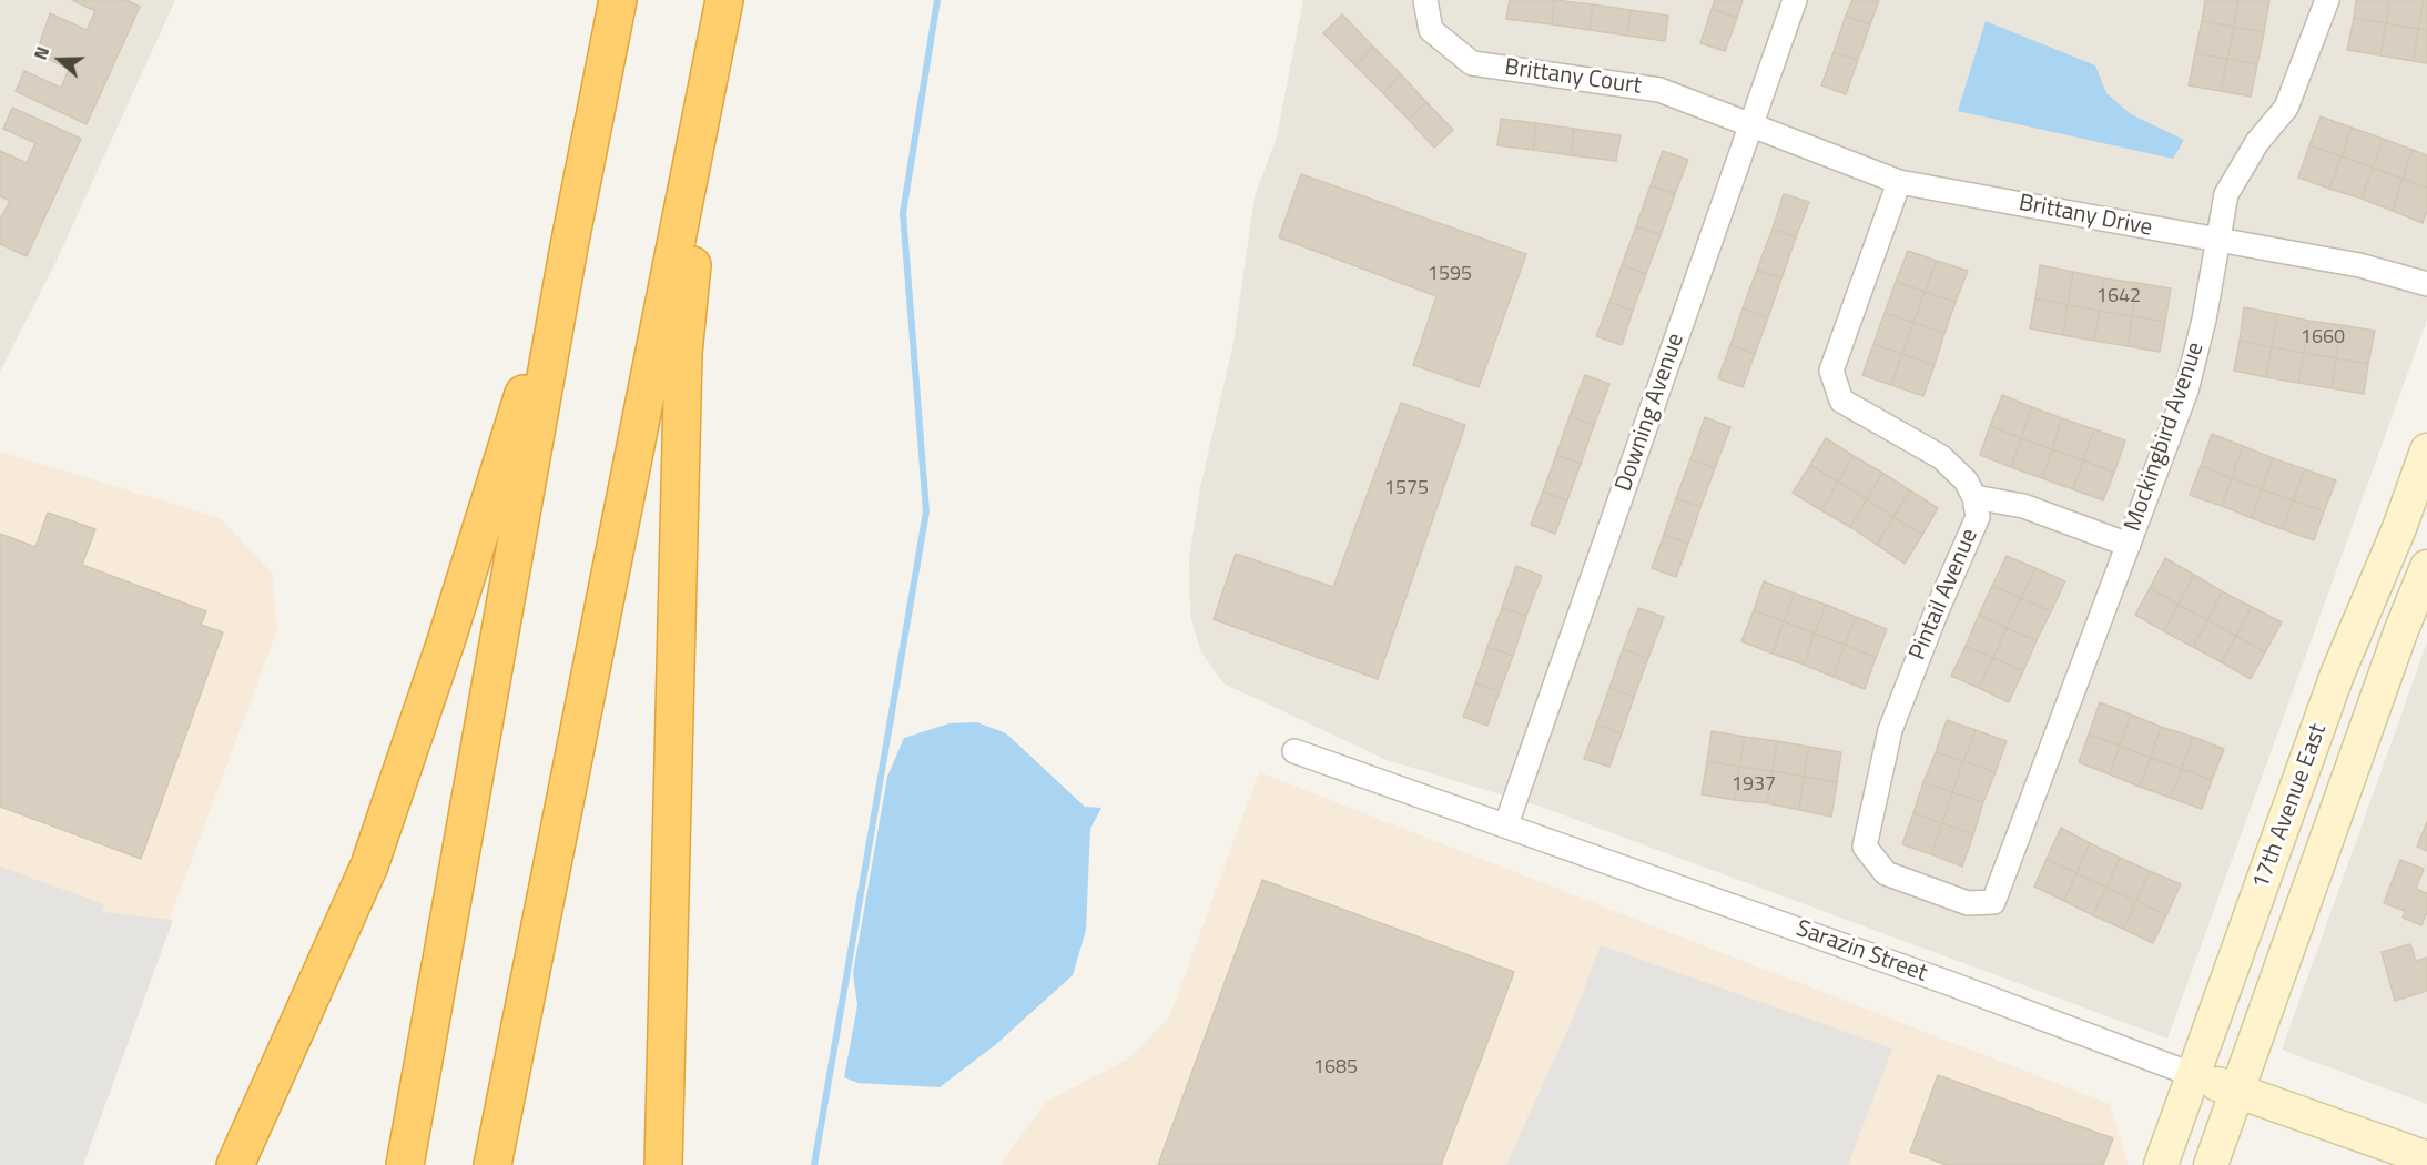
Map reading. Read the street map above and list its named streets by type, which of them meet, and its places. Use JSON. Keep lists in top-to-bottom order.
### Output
{
  "streets": {
    "street": [
      "Brittany Court",
      "Brittany Drive",
      "Downing Avenue",
      "Mockingbird Avenue",
      "Pintail Avenue",
      "17th Avenue East",
      "Sarazin Street"
    ]
  },
  "crossings": [
    ["Brittany Court", "Brittany Drive"],
    ["Brittany Court", "Downing Avenue"],
    ["Brittany Drive", "Downing Avenue"],
    ["Brittany Drive", "Mockingbird Avenue"],
    ["Brittany Drive", "Pintail Avenue"],
    ["Downing Avenue", "Sarazin Street"],
    ["Mockingbird Avenue", "Pintail Avenue"],
    ["17th Avenue East", "Sarazin Street"]
  ],
  "house_numbers": [
    "1595",
    "1642",
    "1660",
    "1575",
    "1937",
    "1685"
  ],
  "north": "left"
}
